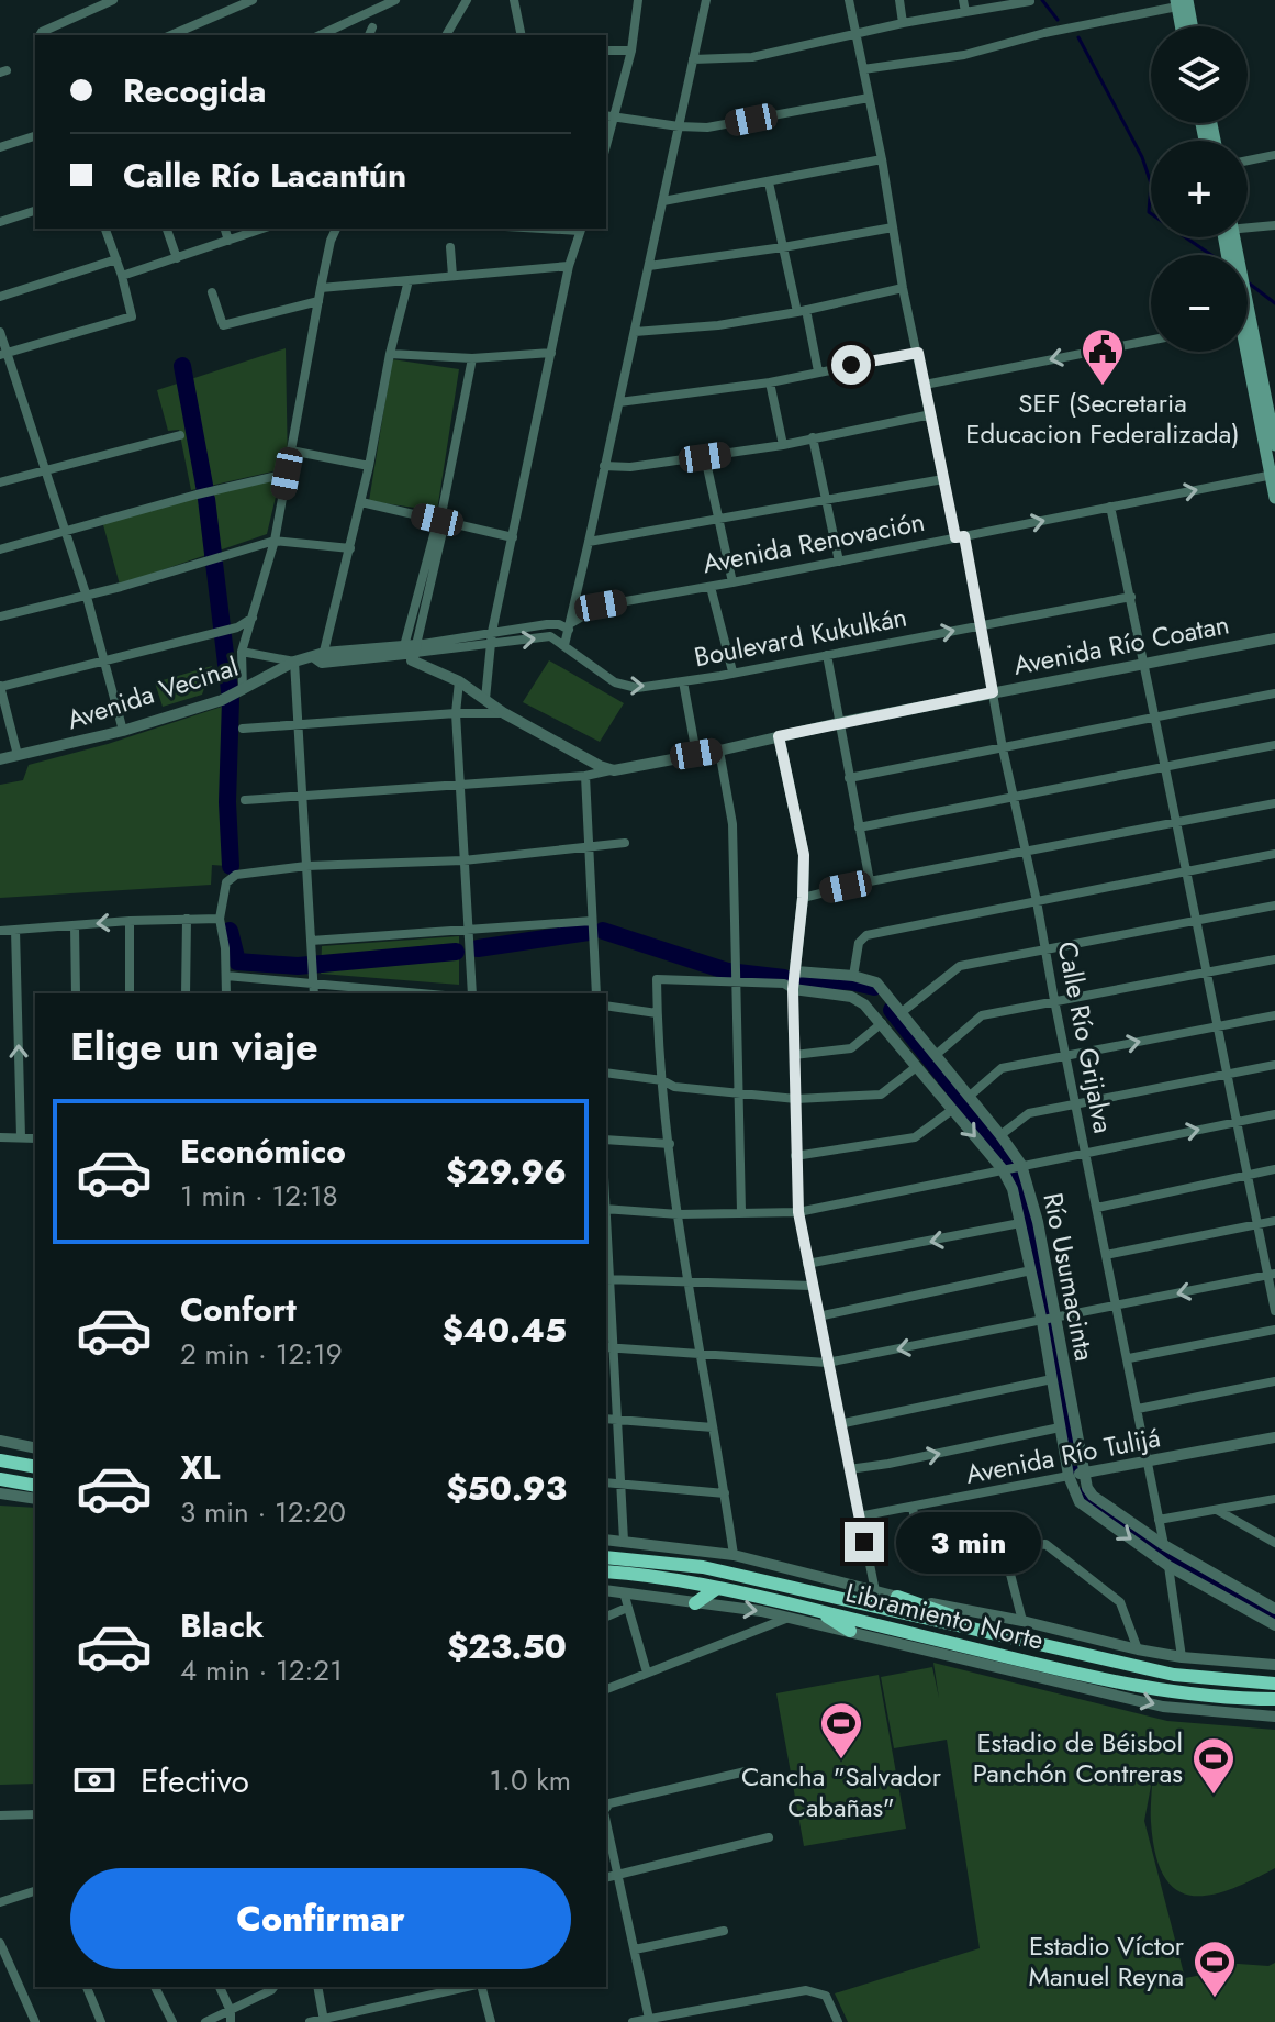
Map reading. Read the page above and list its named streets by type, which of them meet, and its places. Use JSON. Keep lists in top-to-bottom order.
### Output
{
  "streets": {
    "highway": ["Libramiento Norte"],
    "street": [
      "Avenida Renovación",
      "Boulevard Kukulkán",
      "Avenida Río Coatan",
      "Avenida Vecinal",
      "Calle Río Grijalva",
      "Río Usumacinta",
      "Avenida Río Tulijá"
    ]
  },
  "crossings": [
    ["Avenida Renovación", "Calle Río Grijalva"],
    ["Boulevard Kukulkán", "Avenida Vecinal"],
    ["Boulevard Kukulkán", "Calle Río Grijalva"],
    ["Avenida Río Coatan", "Calle Río Grijalva"],
    ["Calle Río Grijalva", "Río Usumacinta"],
    ["Calle Río Grijalva", "Avenida Río Tulijá"],
    ["Río Usumacinta", "Avenida Río Tulijá"]
  ],
  "one_way": ["Avenida Renovación", "Boulevard Kukulkán"],
  "places": {
    "public building": ["SEF (Secretaria Educacion Federalizada)"],
    "sports": ["Cancha \"Salvador Cabañas\"", "Estadio de Béisbol Panchón Contreras", "Estadio Víctor Manuel Reyna"]
  },
  "page": {
    "map_buttons": ["+", "−"],
    "banner": ["Recogida", "Calle Río Lacantún"],
    "heading": "Elige un viaje",
    "list": [
      {
        "name": "Económico",
        "note": "1 min · 12:18",
        "value": "$29.96"
      },
      {
        "name": "Confort",
        "note": "2 min · 12:19",
        "value": "$40.45"
      },
      {
        "name": "XL",
        "note": "3 min · 12:20",
        "value": "$50.93"
      },
      {
        "name": "Black",
        "note": "4 min · 12:21",
        "value": "$23.50"
      }
    ],
    "bubble": "3 min",
    "pay": ["Efectivo", "1.0 km"],
    "buttons": "Confirmar"
  }
}
